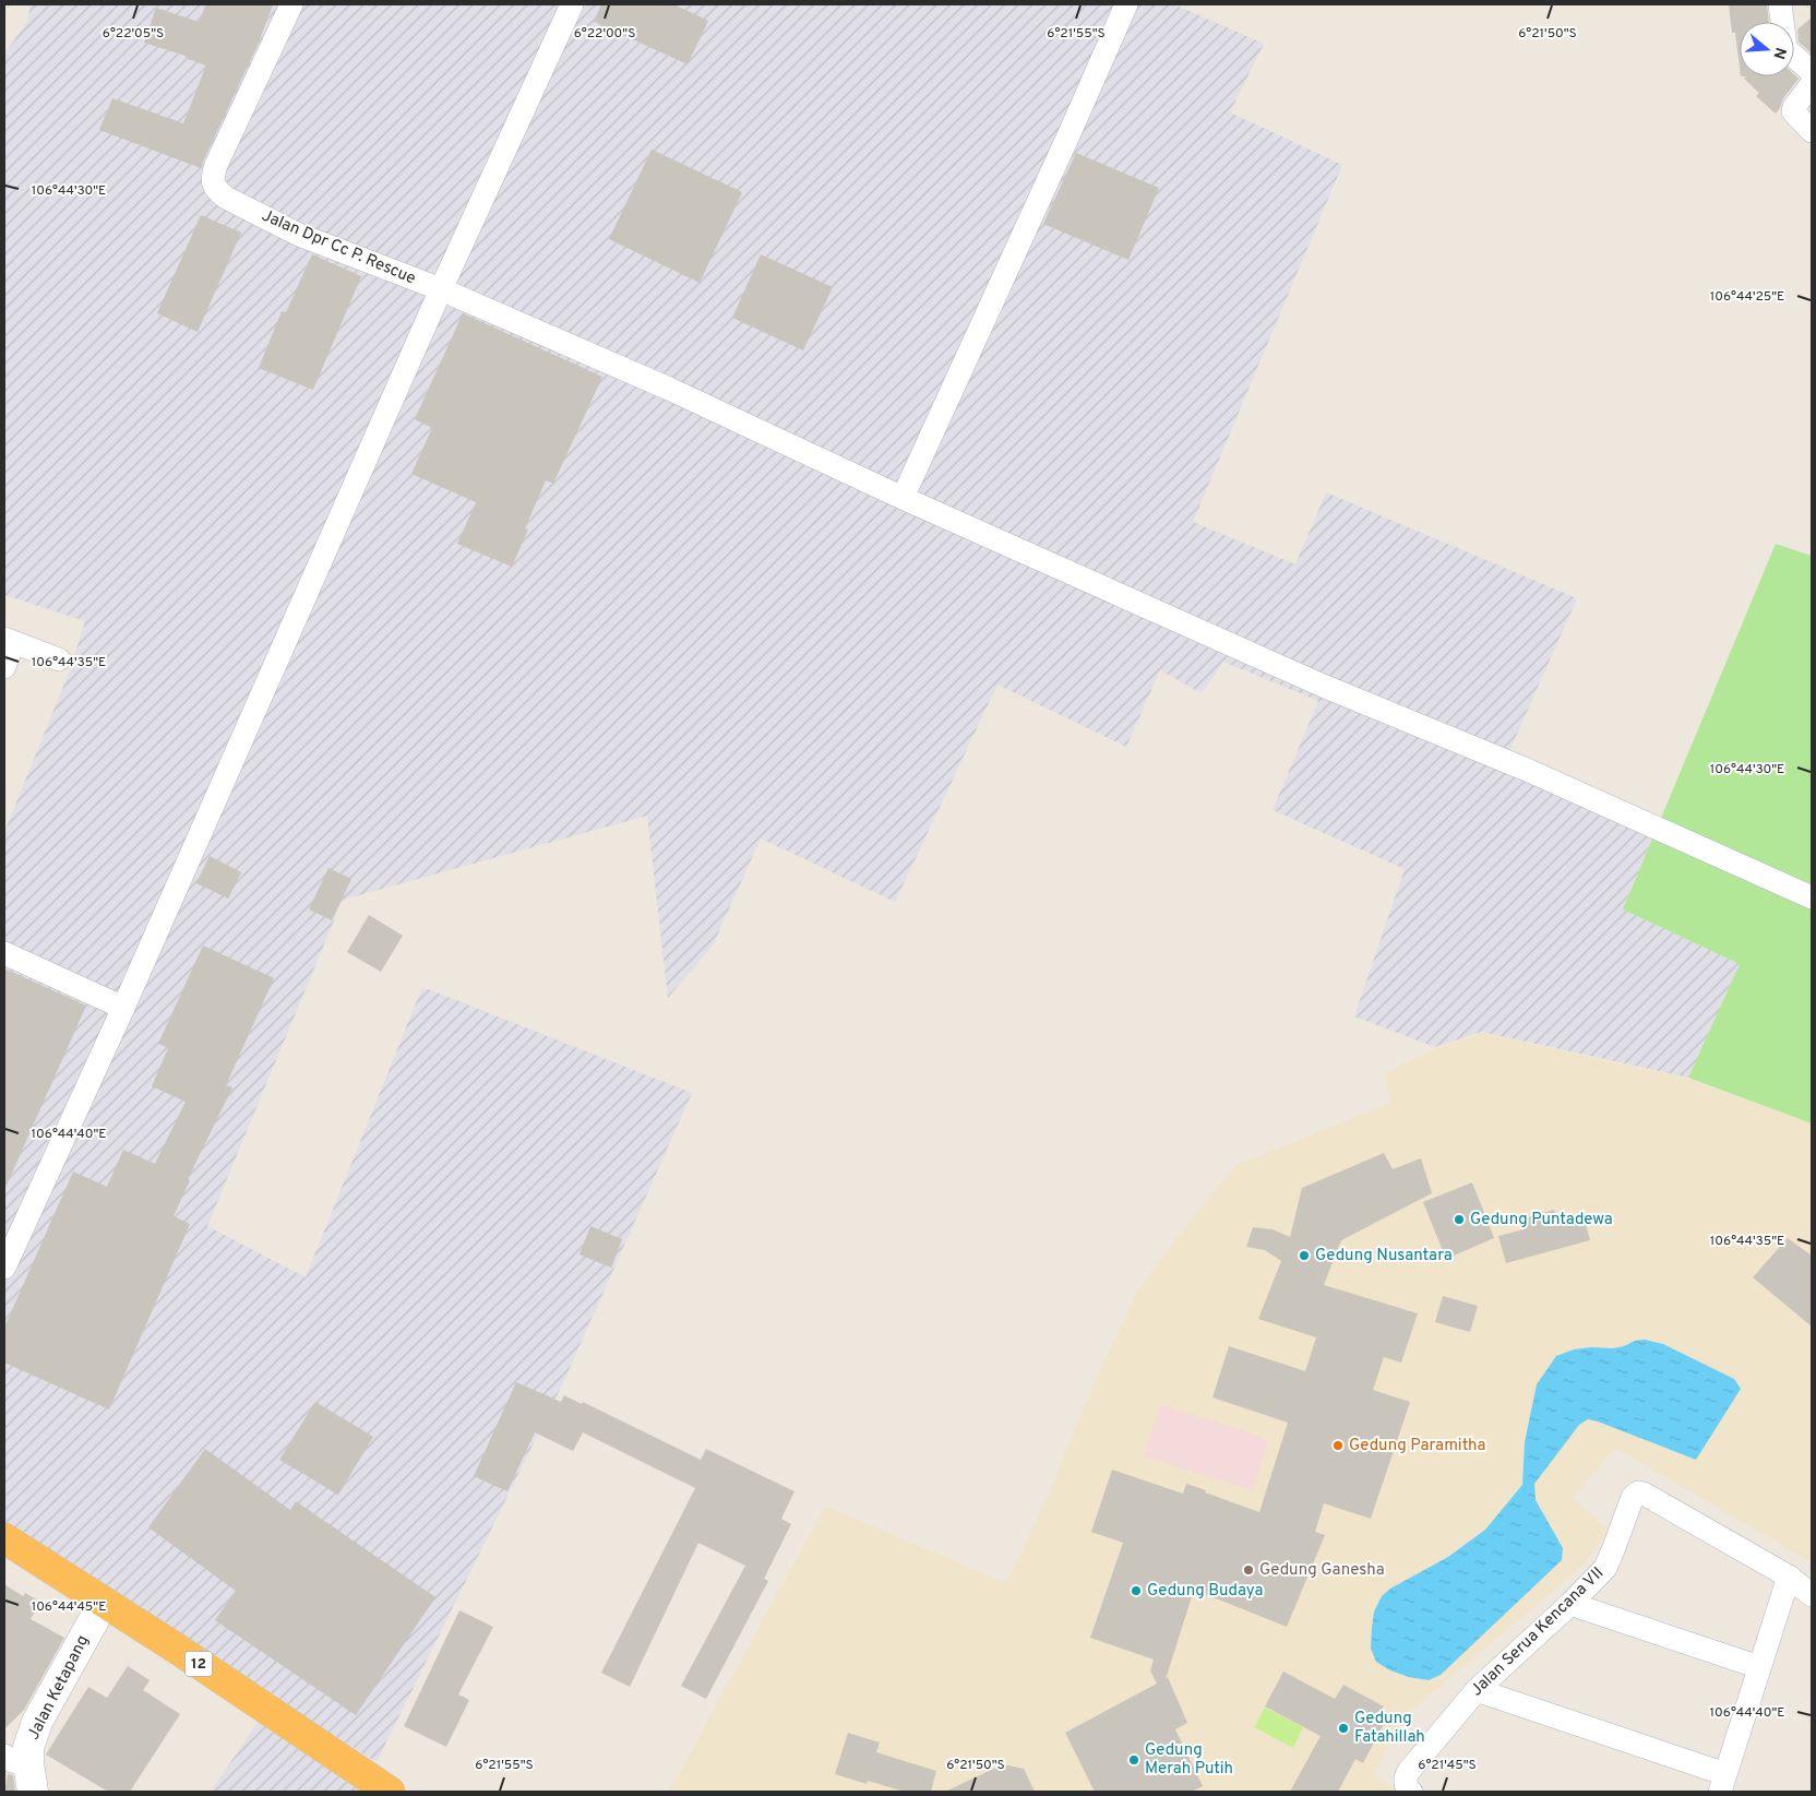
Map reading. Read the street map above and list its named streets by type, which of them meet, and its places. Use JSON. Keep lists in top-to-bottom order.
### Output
{
  "streets": {
    "highway": ["12"],
    "street": ["Jalan Dpr Cc P. Rescue", "Jalan Serua Kencana VII", "Jalan Ketapang"]
  },
  "crossings": [
    ["12", "Jalan Ketapang"]
  ],
  "places": [
    "Gedung Puntadewa",
    "Gedung Nusantara",
    "Gedung Paramitha",
    "Gedung Ganesha",
    "Gedung Budaya",
    "Gedung Fatahillah",
    "Gedung Merah Putih"
  ],
  "north": "right",
  "coordinates": [
    "6°22'05\"S",
    "6°22'00\"S",
    "6°21'55\"S",
    "6°21'50\"S",
    "106°44'30\"E",
    "106°44'25\"E",
    "106°44'35\"E",
    "106°44'40\"E",
    "106°44'45\"E",
    "6°21'45\"S"
  ]
}
